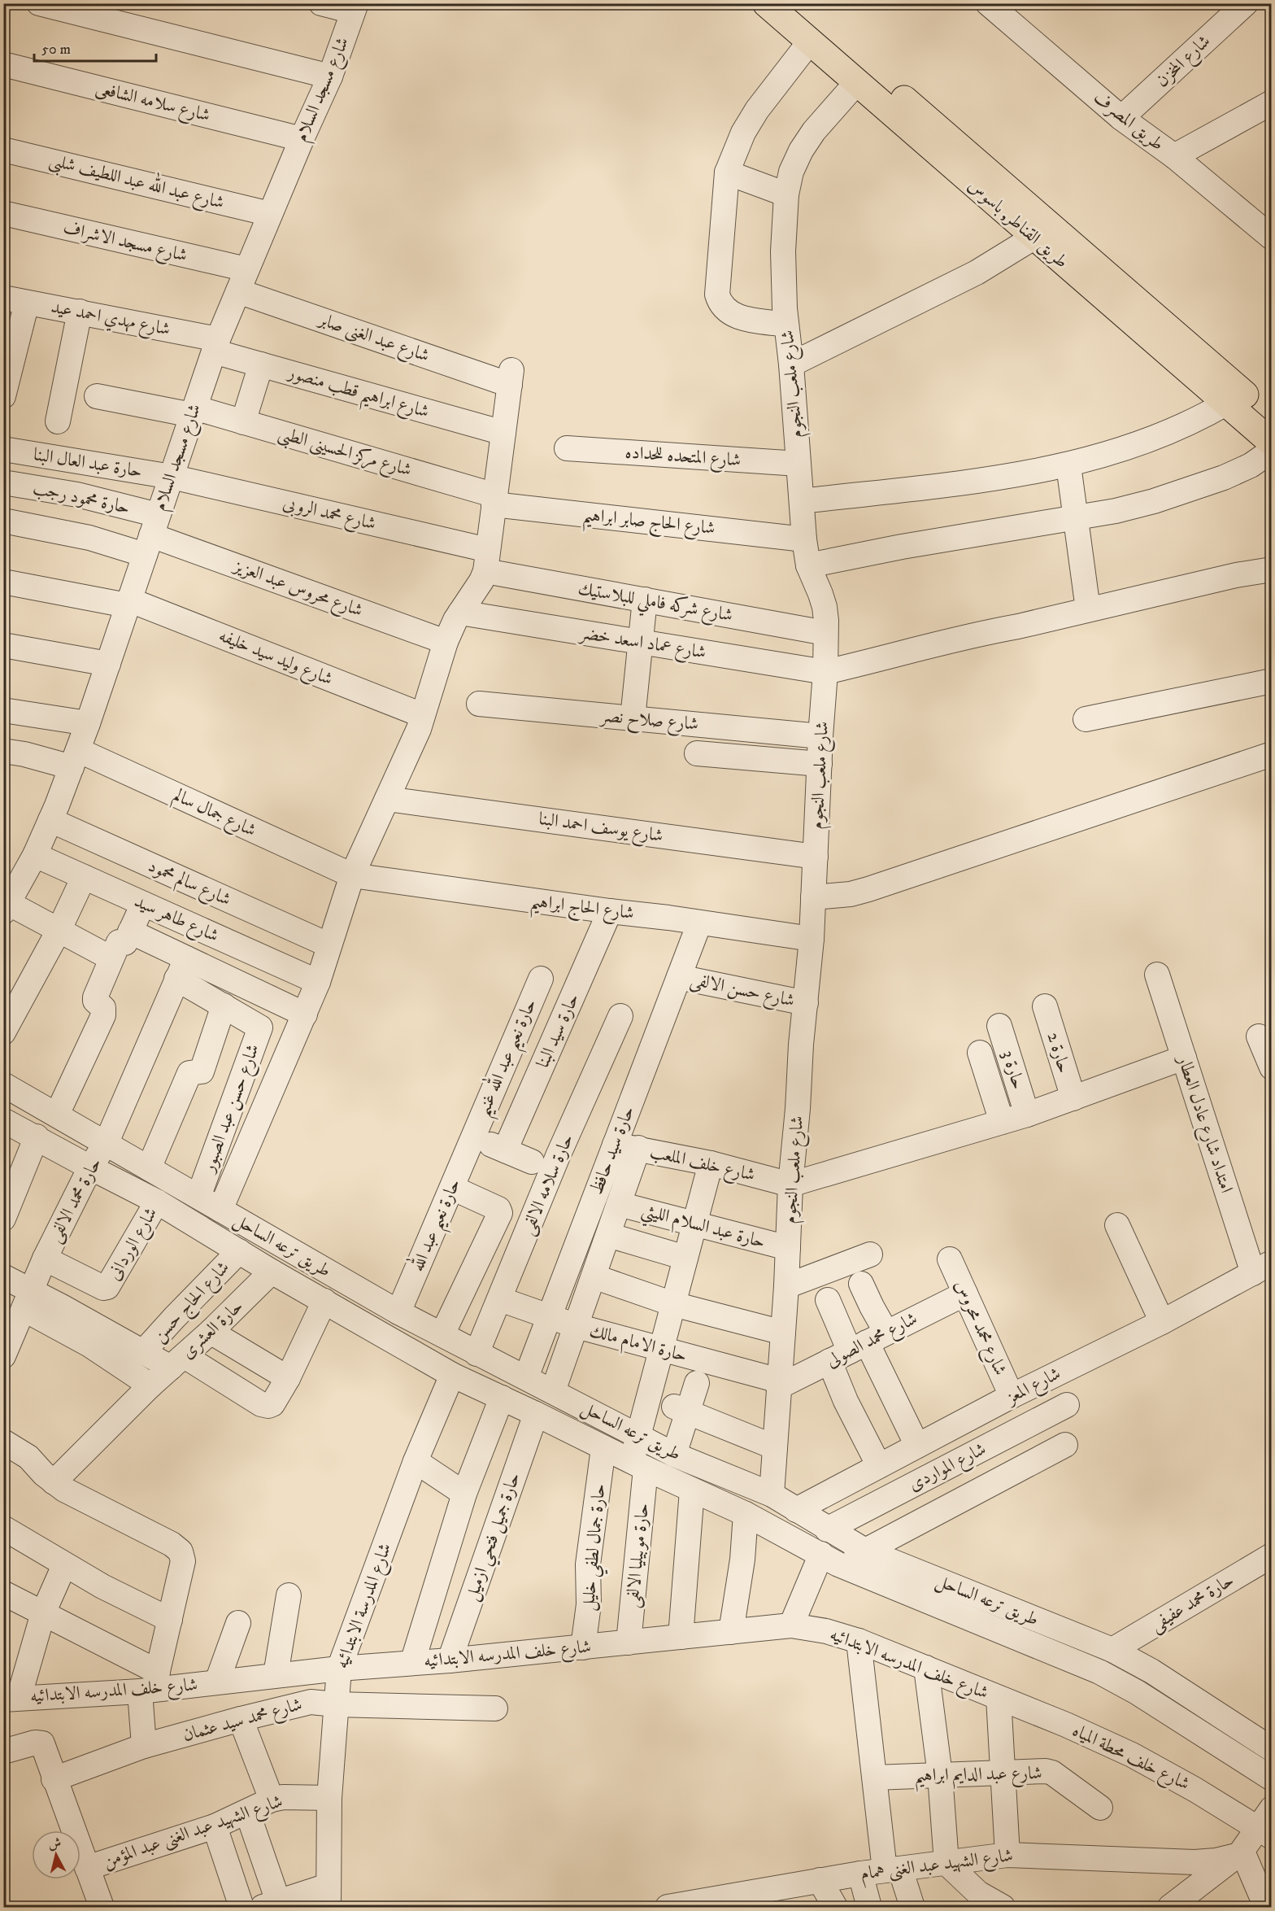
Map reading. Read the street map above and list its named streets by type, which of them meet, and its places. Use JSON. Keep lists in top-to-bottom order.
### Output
{
  "streets": {
    "main road": ["طريق القناطر, باسوس"],
    "street": [
      "شارع المخزن",
      "شارع مسجد السلام",
      "شارع سلامه الشافعى",
      "طريق المصرف",
      "شارع عبد الله عبد اللطيف شلبى",
      "شارع مسجد الاشراف",
      "شارع مهدي احمد عيد",
      "شارع عبد الغنى صابر",
      "شارع ملعب النجوم",
      "شارع ابراهيم قطب منصور",
      "شارع مركز الحسينى الطبى",
      "شارع المتحده للحداده",
      "حارة عبد العال البنا",
      "حارة محمود رجب",
      "شارع محمد الروبى",
      "شارع الحاج صابر ابراهيم",
      "شارع محروس عبد العزيز",
      "شارع شركه فاملي للبلاستيك",
      "شارع عماد اسعد خضر",
      "شارع وليد سيد خليفه",
      "شارع صلاح نصر",
      "شارع جمال سالم",
      "شارع يوسف احمد البنا",
      "شارع سالم محمود",
      "شارع الحاج ابراهيم",
      "شارع طاهر سيد",
      "شارع حسن الالفى",
      "حارة سيد البنا",
      "حارة 2",
      "حارة نعيم عبد الله غنيم",
      "حارة 3",
      "شارع حسن عبد الصبور",
      "امتداد شارع عادل العطار",
      "حارة سيد حافظ",
      "شارع خلف الملعب",
      "حارة سلامه الالفى",
      "حارة محمد الالفى",
      "حارة نعيم عبد الله",
      "حارة عبد السلام الليثي",
      "شارع الوردانى",
      "طريق ترعه الساحل",
      "شارع الحاج حسن",
      "شارع محمد محروس",
      "حارة العشرى",
      "شارع محمد الصولى",
      "حارة الامام مالك",
      "شارع المعز",
      "شارع المواردى",
      "حارة جميل فتحي ازميل",
      "حارة جمال لطفي خليل",
      "حارة موبيليا الالفى",
      "حارة محمد عفيفى",
      "شارع المدرسة الابتدائيه",
      "شارع خلف المدرسه الابتدائيه",
      "شارع محمد سيد عثمان",
      "شارع خلف محطة المياه",
      "شارع عبد الدايم ابراهيم",
      "شارع الشهيد عبد الغنى عبد المؤمن",
      "شارع الشهيد عبد الغنى همام"
    ]
  },
  "crossings": [
    ["شارع المخزن", "طريق المصرف"],
    ["شارع مسجد السلام", "شارع سلامه الشافعى"],
    ["شارع مسجد السلام", "شارع عبد الله عبد اللطيف شلبى"],
    ["شارع مسجد السلام", "شارع مسجد الاشراف"],
    ["شارع مسجد السلام", "شارع مهدي احمد عيد"],
    ["شارع مسجد السلام", "شارع عبد الغنى صابر"],
    ["شارع مسجد السلام", "شارع ابراهيم قطب منصور"],
    ["شارع مسجد السلام", "شارع مركز الحسينى الطبى"],
    ["شارع مسجد السلام", "حارة عبد العال البنا"],
    ["شارع مسجد السلام", "حارة محمود رجب"],
    ["شارع مسجد السلام", "شارع محمد الروبى"],
    ["شارع مسجد السلام", "شارع محروس عبد العزيز"],
    ["شارع مسجد السلام", "شارع وليد سيد خليفه"],
    ["شارع مسجد السلام", "شارع جمال سالم"],
    ["شارع مسجد السلام", "شارع سالم محمود"],
    ["شارع مسجد السلام", "شارع طاهر سيد"],
    ["طريق القناطر, باسوس", "شارع ملعب النجوم"],
    ["شارع مسجد الاشراف", "شارع عبد الغنى صابر"],
    ["شارع مهدي احمد عيد", "شارع ابراهيم قطب منصور"],
    ["شارع عبد الغنى صابر", "شارع ابراهيم قطب منصور"],
    ["شارع ملعب النجوم", "شارع المتحده للحداده"],
    ["شارع ملعب النجوم", "شارع الحاج صابر ابراهيم"],
    ["شارع ملعب النجوم", "شارع شركه فاملي للبلاستيك"],
    ["شارع ملعب النجوم", "شارع عماد اسعد خضر"],
    ["شارع ملعب النجوم", "شارع صلاح نصر"],
    ["شارع ملعب النجوم", "شارع يوسف احمد البنا"],
    ["شارع ملعب النجوم", "شارع الحاج ابراهيم"],
    ["شارع ملعب النجوم", "شارع حسن الالفى"],
    ["شارع ملعب النجوم", "شارع خلف الملعب"],
    ["شارع ملعب النجوم", "حارة عبد السلام الليثي"],
    ["شارع ملعب النجوم", "طريق ترعه الساحل"],
    ["شارع ملعب النجوم", "شارع محمد الصولى"],
    ["شارع ملعب النجوم", "حارة الامام مالك"],
    ["شارع مركز الحسينى الطبى", "شارع الحاج صابر ابراهيم"],
    ["حارة عبد العال البنا", "شارع محمد الروبى"],
    ["حارة محمود رجب", "شارع محروس عبد العزيز"],
    ["شارع محمد الروبى", "شارع شركه فاملي للبلاستيك"],
    ["شارع جمال سالم", "شارع الحاج ابراهيم"],
    ["شارع الحاج ابراهيم", "حارة سيد البنا"],
    ["شارع الحاج ابراهيم", "حارة سيد حافظ"],
    ["شارع طاهر سيد", "حارة محمد الالفى"],
    ["شارع حسن الالفى", "حارة سيد حافظ"],
    ["حارة نعيم عبد الله غنيم", "حارة نعيم عبد الله"],
    ["شارع حسن عبد الصبور", "حارة محمد الالفى"],
    ["شارع حسن عبد الصبور", "طريق ترعه الساحل"],
    ["امتداد شارع عادل العطار", "شارع المعز"],
    ["حارة سيد حافظ", "شارع خلف الملعب"],
    ["حارة سيد حافظ", "طريق ترعه الساحل"],
    ["حارة سيد حافظ", "حارة الامام مالك"],
    ["شارع خلف الملعب", "حارة موبيليا الالفى"],
    ["حارة سلامه الالفى", "طريق ترعه الساحل"],
    ["حارة سلامه الالفى", "حارة الامام مالك"],
    ["حارة محمد الالفى", "شارع الوردانى"],
    ["حارة محمد الالفى", "طريق ترعه الساحل"],
    ["حارة نعيم عبد الله", "طريق ترعه الساحل"],
    ["حارة عبد السلام الليثي", "حارة موبيليا الالفى"],
    ["شارع الوردانى", "طريق ترعه الساحل"],
    ["طريق ترعه الساحل", "شارع الحاج حسن"],
    ["طريق ترعه الساحل", "حارة العشرى"],
    ["طريق ترعه الساحل", "شارع المعز"],
    ["طريق ترعه الساحل", "شارع المواردى"],
    ["طريق ترعه الساحل", "حارة جميل فتحي ازميل"],
    ["طريق ترعه الساحل", "حارة جمال لطفي خليل"],
    ["طريق ترعه الساحل", "حارة موبيليا الالفى"],
    ["طريق ترعه الساحل", "حارة محمد عفيفى"],
    ["طريق ترعه الساحل", "شارع المدرسة الابتدائيه"],
    ["شارع محمد محروس", "شارع محمد الصولى"],
    ["شارع محمد محروس", "شارع المعز"],
    ["شارع محمد الصولى", "حارة الامام مالك"],
    ["حارة الامام مالك", "حارة موبيليا الالفى"],
    ["حارة جميل فتحي ازميل", "شارع خلف المدرسه الابتدائيه"],
    ["حارة جمال لطفي خليل", "شارع خلف المدرسه الابتدائيه"],
    ["حارة موبيليا الالفى", "شارع خلف المدرسه الابتدائيه"],
    ["شارع المدرسة الابتدائيه", "شارع خلف المدرسه الابتدائيه"],
    ["شارع المدرسة الابتدائيه", "شارع محمد سيد عثمان"],
    ["شارع المدرسة الابتدائيه", "شارع الشهيد عبد الغنى عبد المؤمن"],
    ["شارع خلف المدرسه الابتدائيه", "شارع خلف محطة المياه"]
  ],
  "scale_bar": "50 m",
  "north": "top"
}
